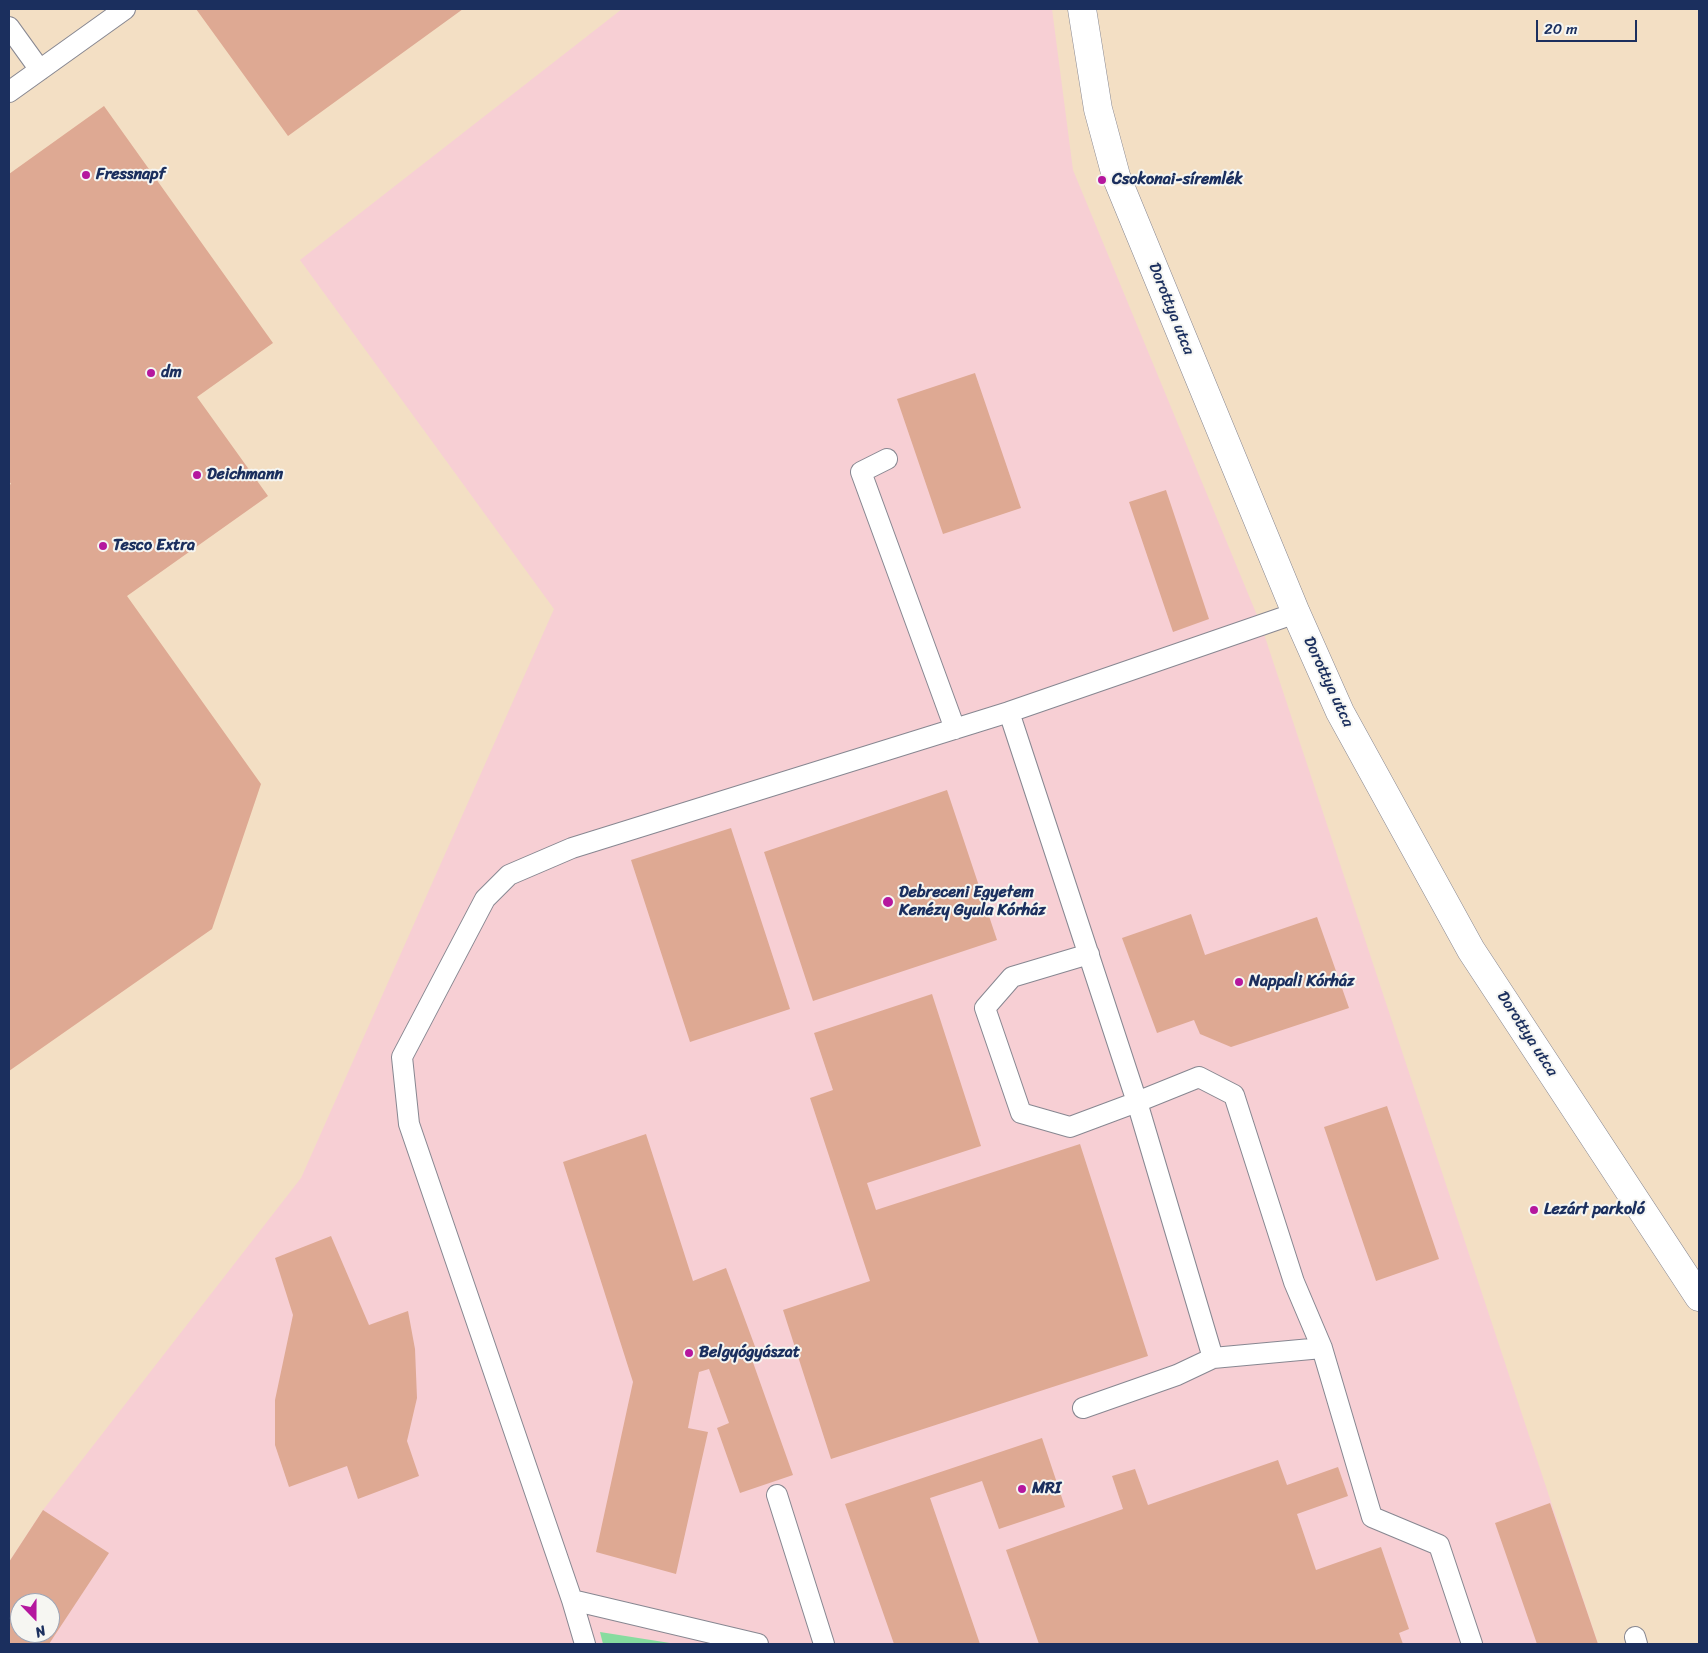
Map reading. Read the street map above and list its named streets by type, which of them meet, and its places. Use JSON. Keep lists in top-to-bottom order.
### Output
{
  "streets": {
    "street": ["Dorottya utca"]
  },
  "places": [
    "Fressnapf",
    "Csokonai-síremlék",
    "dm",
    "Deichmann",
    "Tesco Extra",
    "Debreceni Egyetem Kenézy Gyula Kórház",
    "Nappali Kórház",
    "Lezárt parkoló",
    "Belgyógyászat",
    "MRI"
  ],
  "scale_bar": "20 m",
  "north": "bottom"
}
